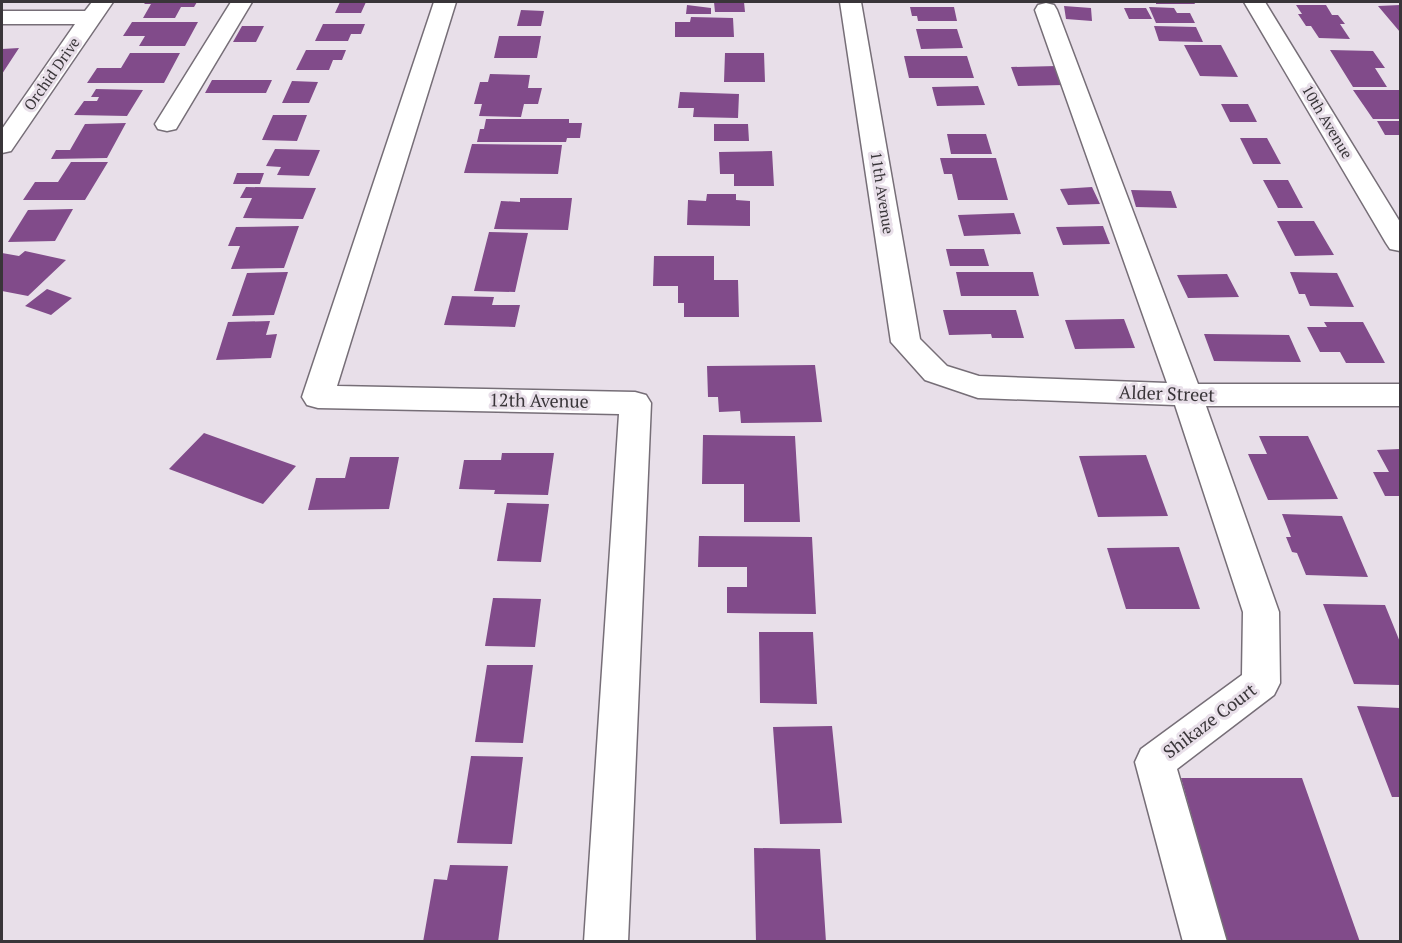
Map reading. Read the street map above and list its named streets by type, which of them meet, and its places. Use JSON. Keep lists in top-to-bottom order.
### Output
{
  "streets": {
    "street": [
      "Orchid Drive",
      "10th Avenue",
      "11th Avenue",
      "Alder Street",
      "12th Avenue",
      "Shikaze Court"
    ]
  },
  "crossings": [
    ["11th Avenue", "Alder Street"],
    ["Alder Street", "Shikaze Court"]
  ]
}
